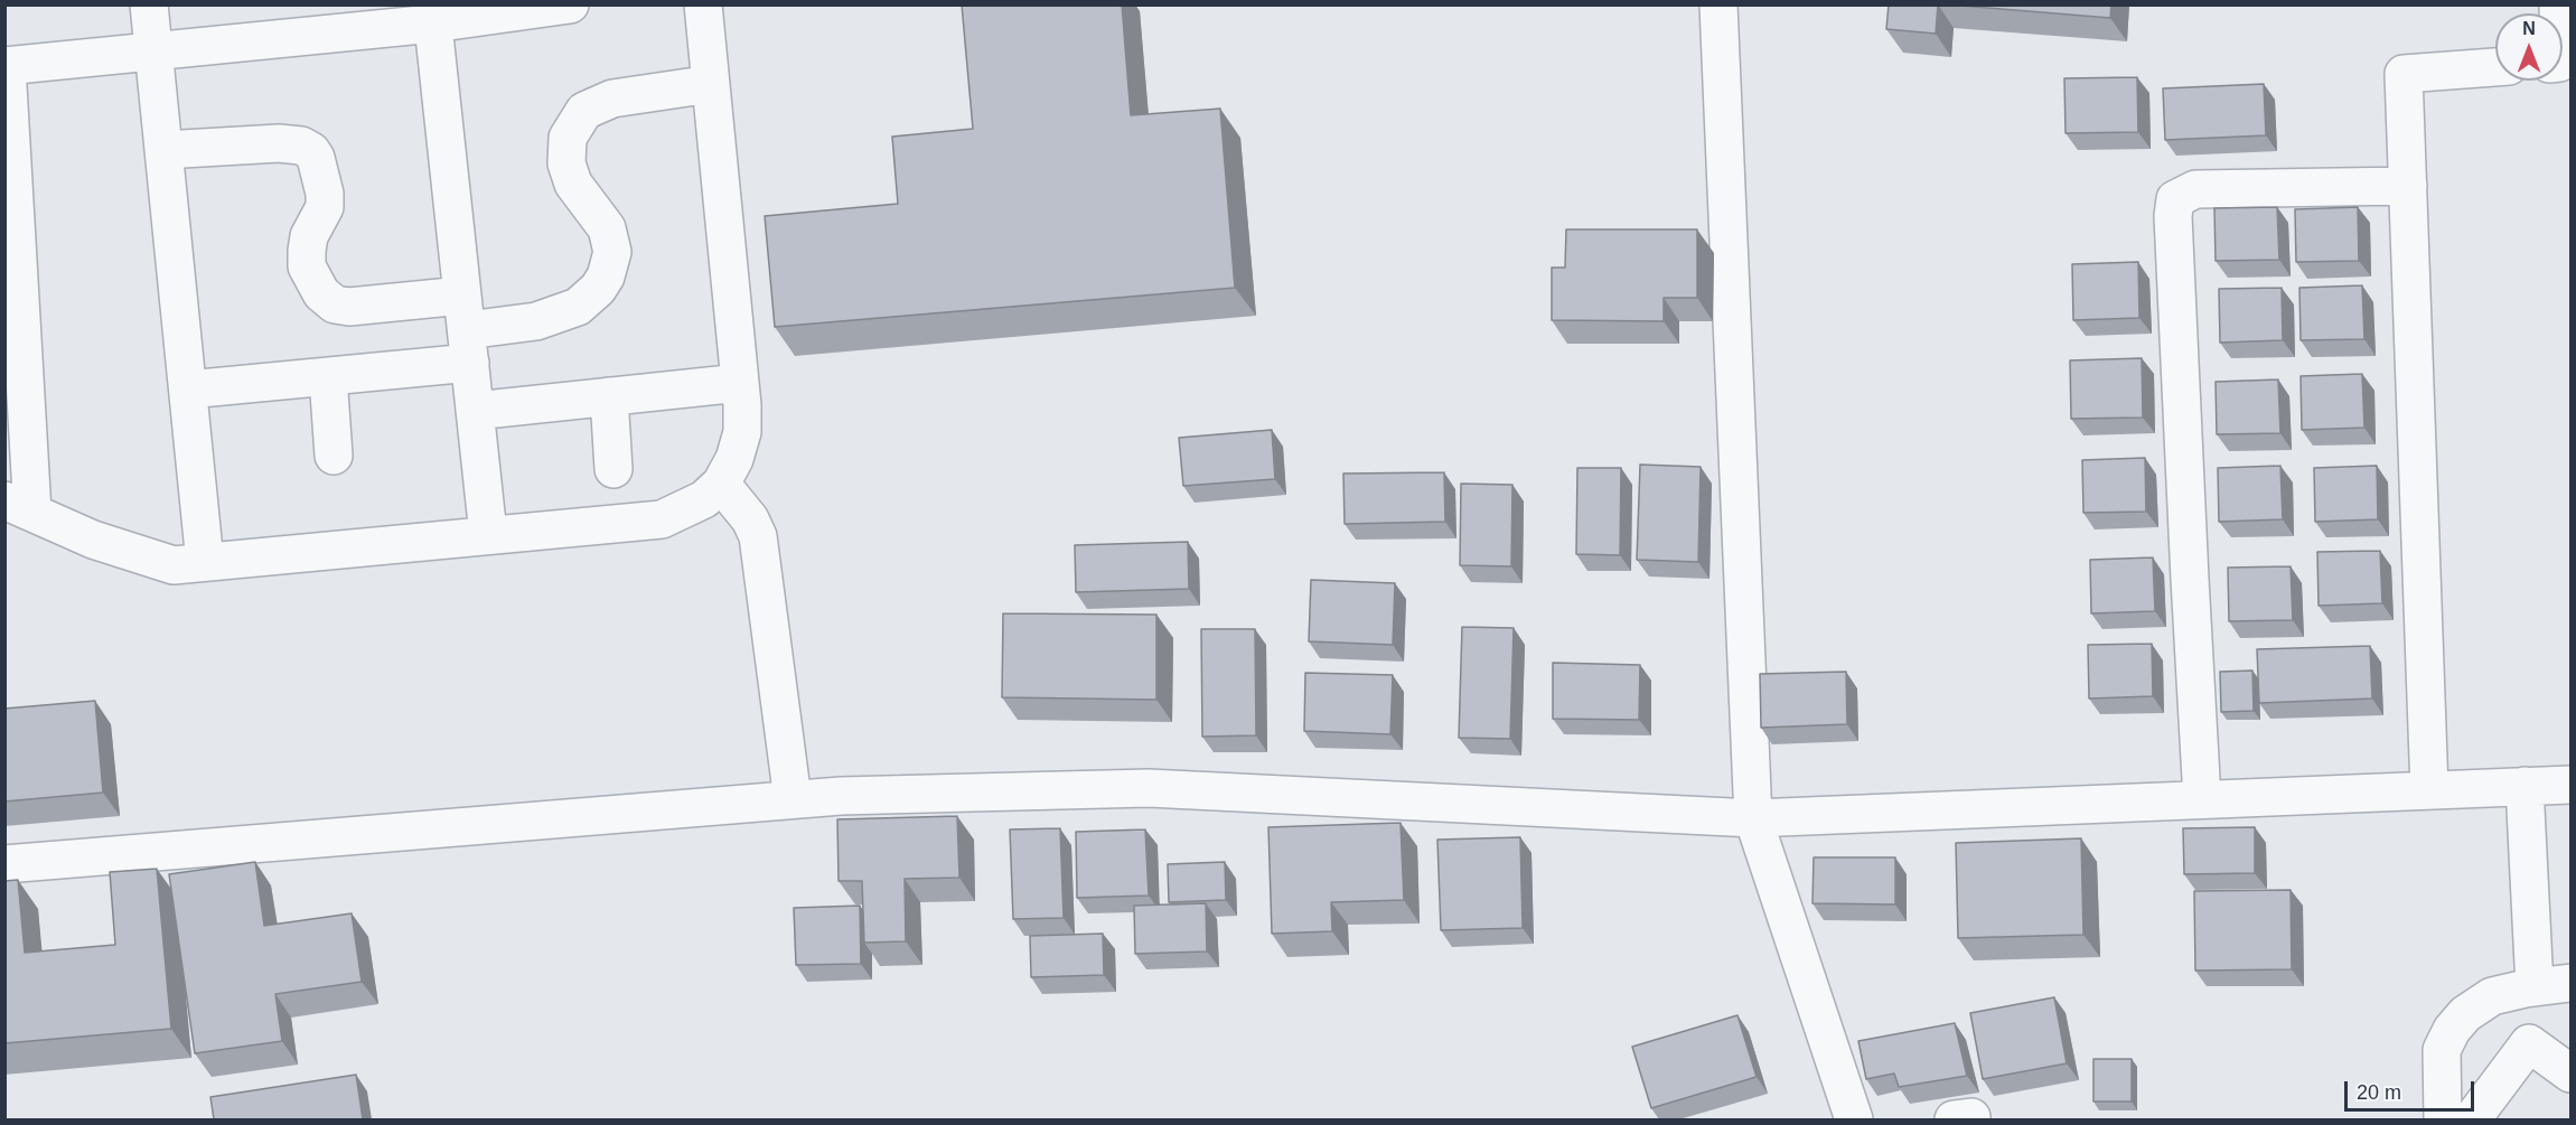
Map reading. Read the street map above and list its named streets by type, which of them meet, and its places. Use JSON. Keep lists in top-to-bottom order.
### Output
{
  "scale_bar": "20 m",
  "north": "top"
}
